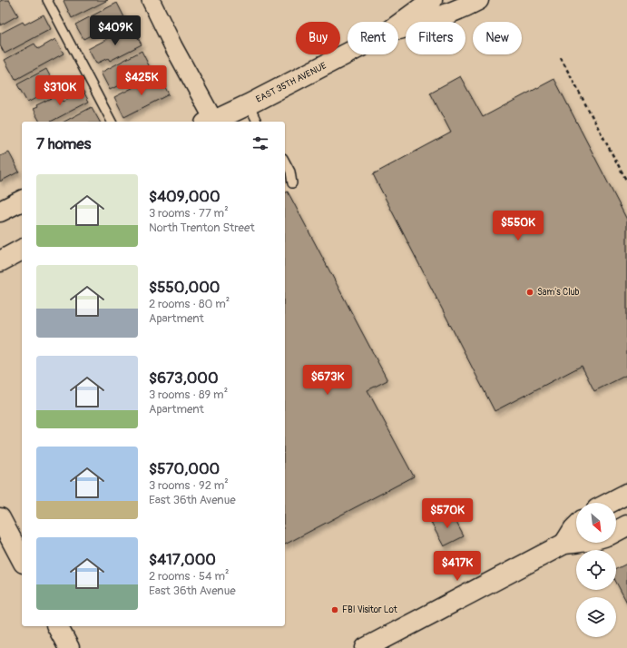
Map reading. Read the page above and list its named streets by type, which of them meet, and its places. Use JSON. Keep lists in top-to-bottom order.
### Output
{
  "streets": {
    "street": ["EAST 35TH AVENUE"]
  },
  "places": ["Sam's Club", "FBI Visitor Lot"],
  "north": "bottom right",
  "page": {
    "price": [
      "$409K",
      "$425K",
      "$310K",
      "$550K",
      "$673K",
      "$570K",
      "$417K"
    ],
    "chip": [
      "Buy",
      "Rent",
      "Filters",
      "New"
    ],
    "heading": "7 homes",
    "list": [
      {
        "name": "$409,000",
        "note": "3 rooms · 77 m² · North Trenton Street"
      },
      {
        "name": "$550,000",
        "note": "2 rooms · 80 m² · Apartment"
      },
      {
        "name": "$673,000",
        "note": "3 rooms · 89 m² · Apartment"
      },
      {
        "name": "$570,000",
        "note": "3 rooms · 92 m² · East 36th Avenue"
      },
      {
        "name": "$417,000",
        "note": "2 rooms · 54 m² · East 36th Avenue"
      }
    ]
  }
}
